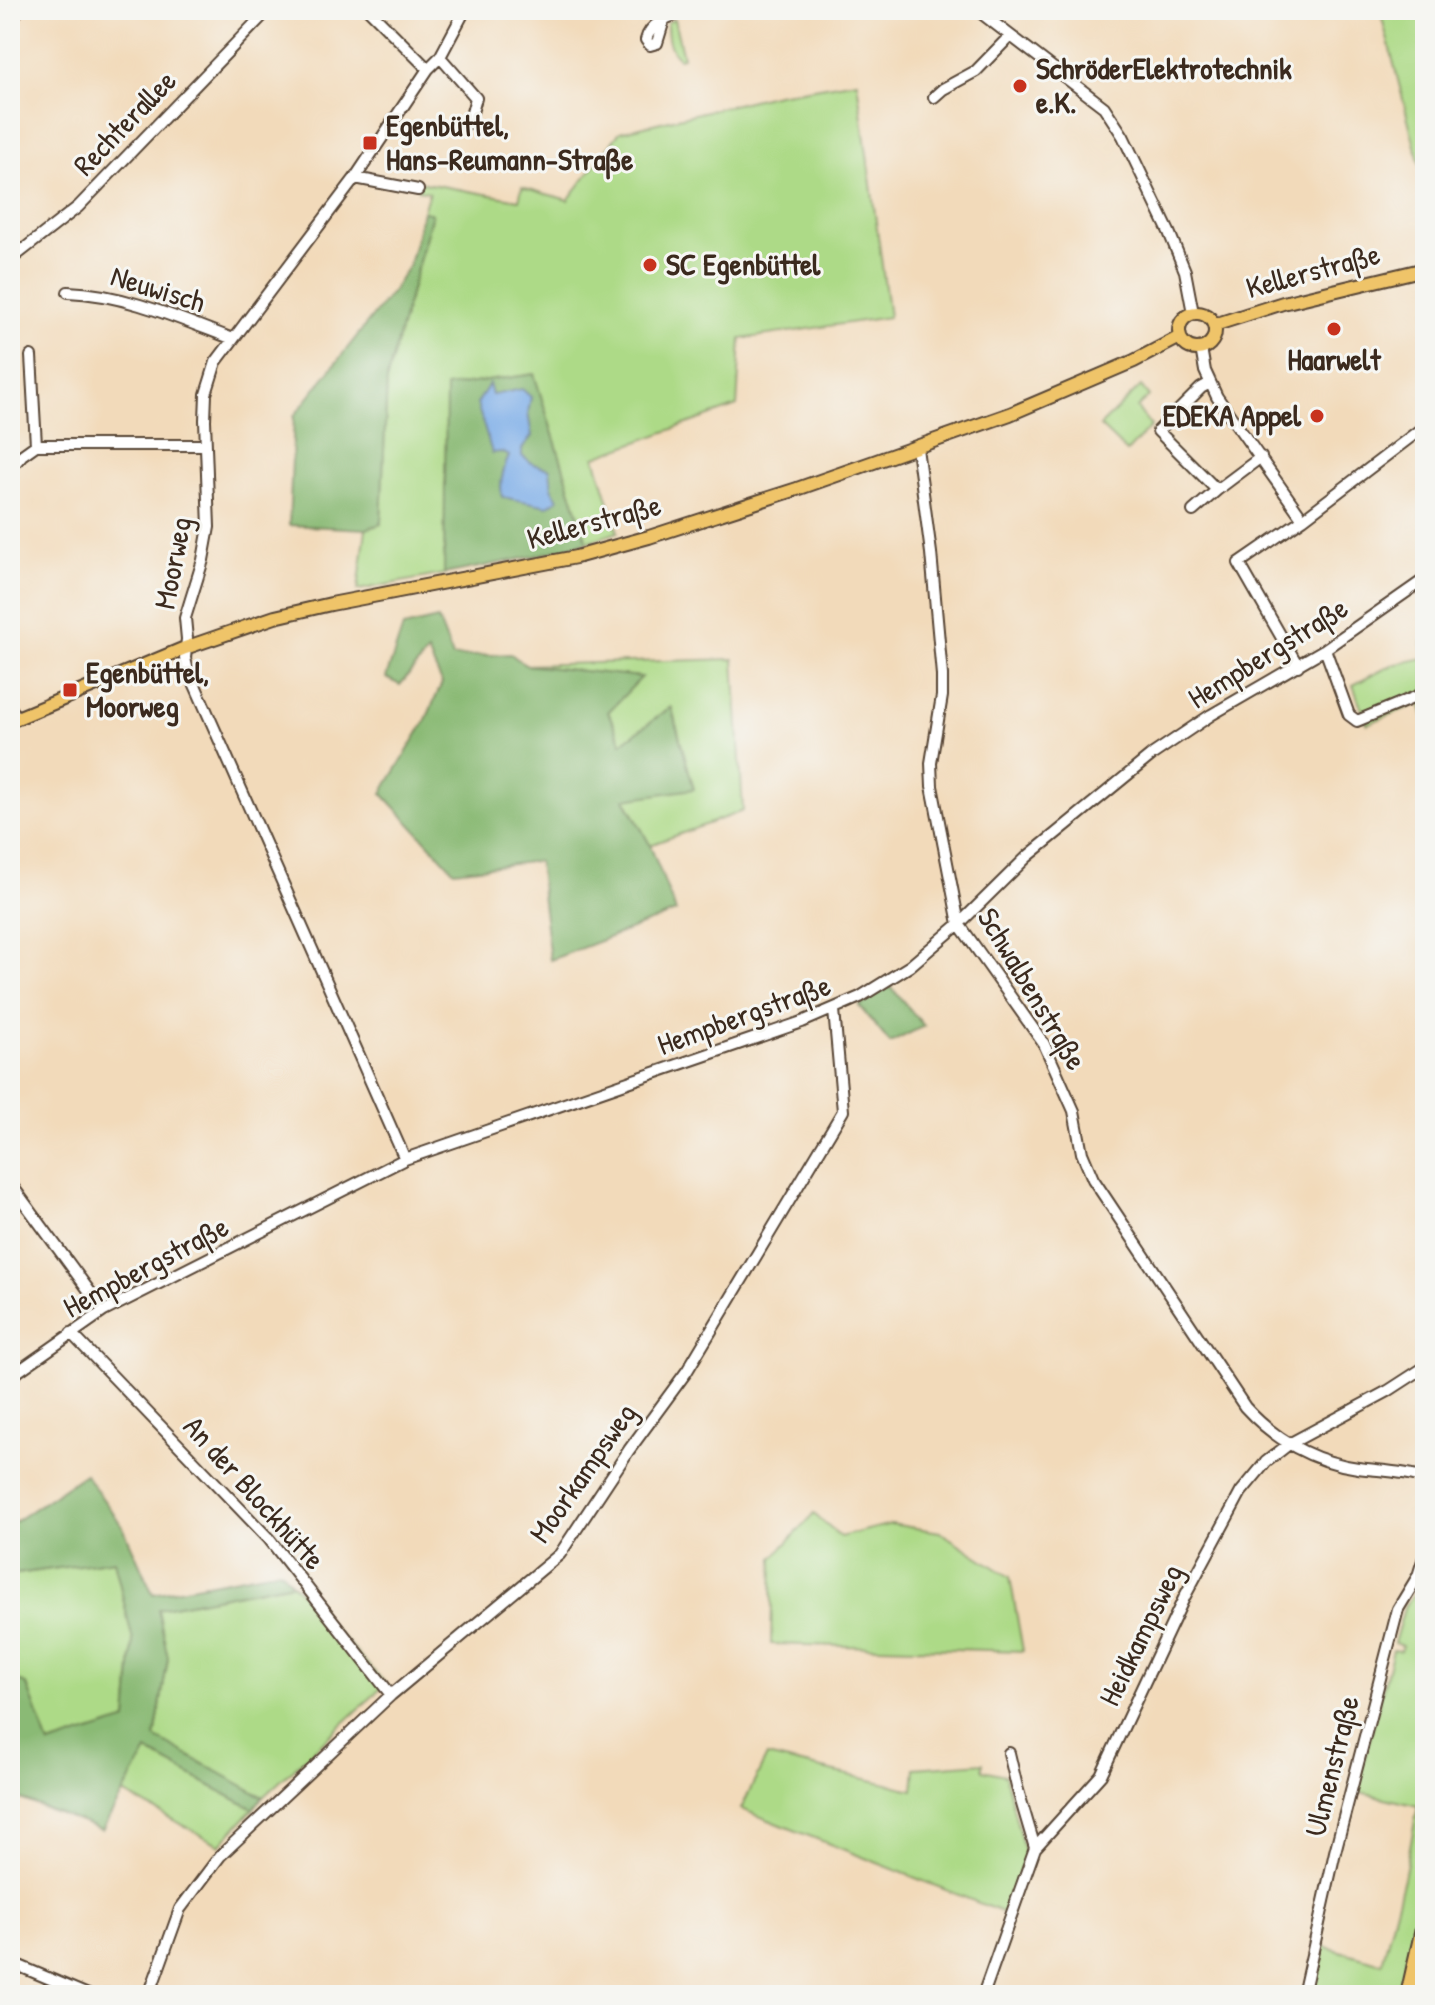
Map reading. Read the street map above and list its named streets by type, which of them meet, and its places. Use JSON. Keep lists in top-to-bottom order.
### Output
{
  "streets": {
    "main road": ["Kellerstraße"],
    "street": [
      "Rechterallee",
      "Neuwisch",
      "Moorweg",
      "Hempbergstraße",
      "Schwalbenstraße",
      "Moorkampsweg",
      "An der Blockhütte",
      "Heidkampsweg",
      "Ulmenstraße"
    ]
  },
  "crossings": [
    ["Kellerstraße", "Moorweg"],
    ["Kellerstraße", "Schwalbenstraße"],
    ["Neuwisch", "Moorweg"],
    ["Moorweg", "Hempbergstraße"],
    ["Hempbergstraße", "Schwalbenstraße"],
    ["Hempbergstraße", "Moorkampsweg"],
    ["Hempbergstraße", "An der Blockhütte"],
    ["Schwalbenstraße", "Heidkampsweg"],
    ["Moorkampsweg", "An der Blockhütte"]
  ],
  "places": {
    "other": [
      "SchröderElektrotechnik e.K.",
      "SC Egenbüttel",
      "Haarwelt",
      "EDEKA Appel"
    ],
    "transit": ["Egenbüttel, Hans-Reumann-Straße", "Egenbüttel, Moorweg"]
  }
}
